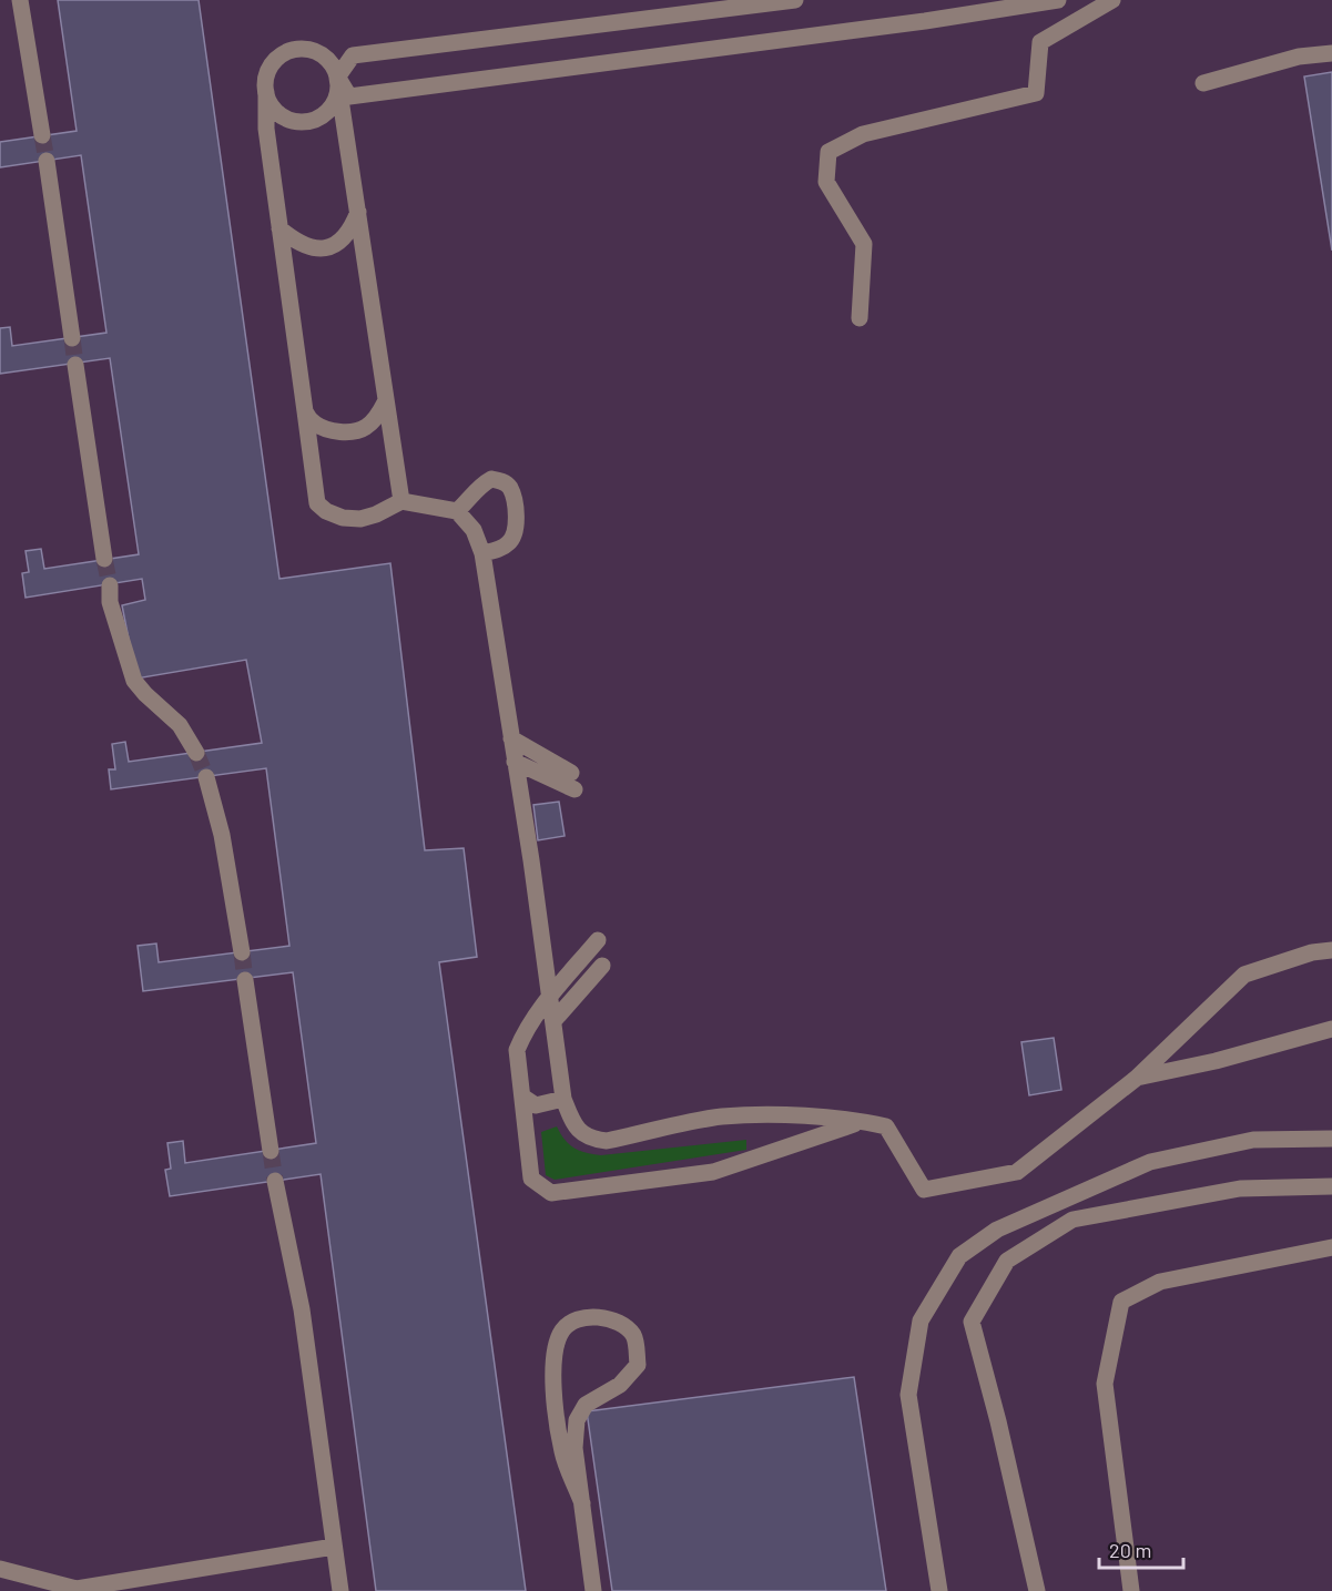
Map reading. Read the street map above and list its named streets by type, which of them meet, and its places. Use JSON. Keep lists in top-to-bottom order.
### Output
{
  "scale_bar": "20 m"
}
